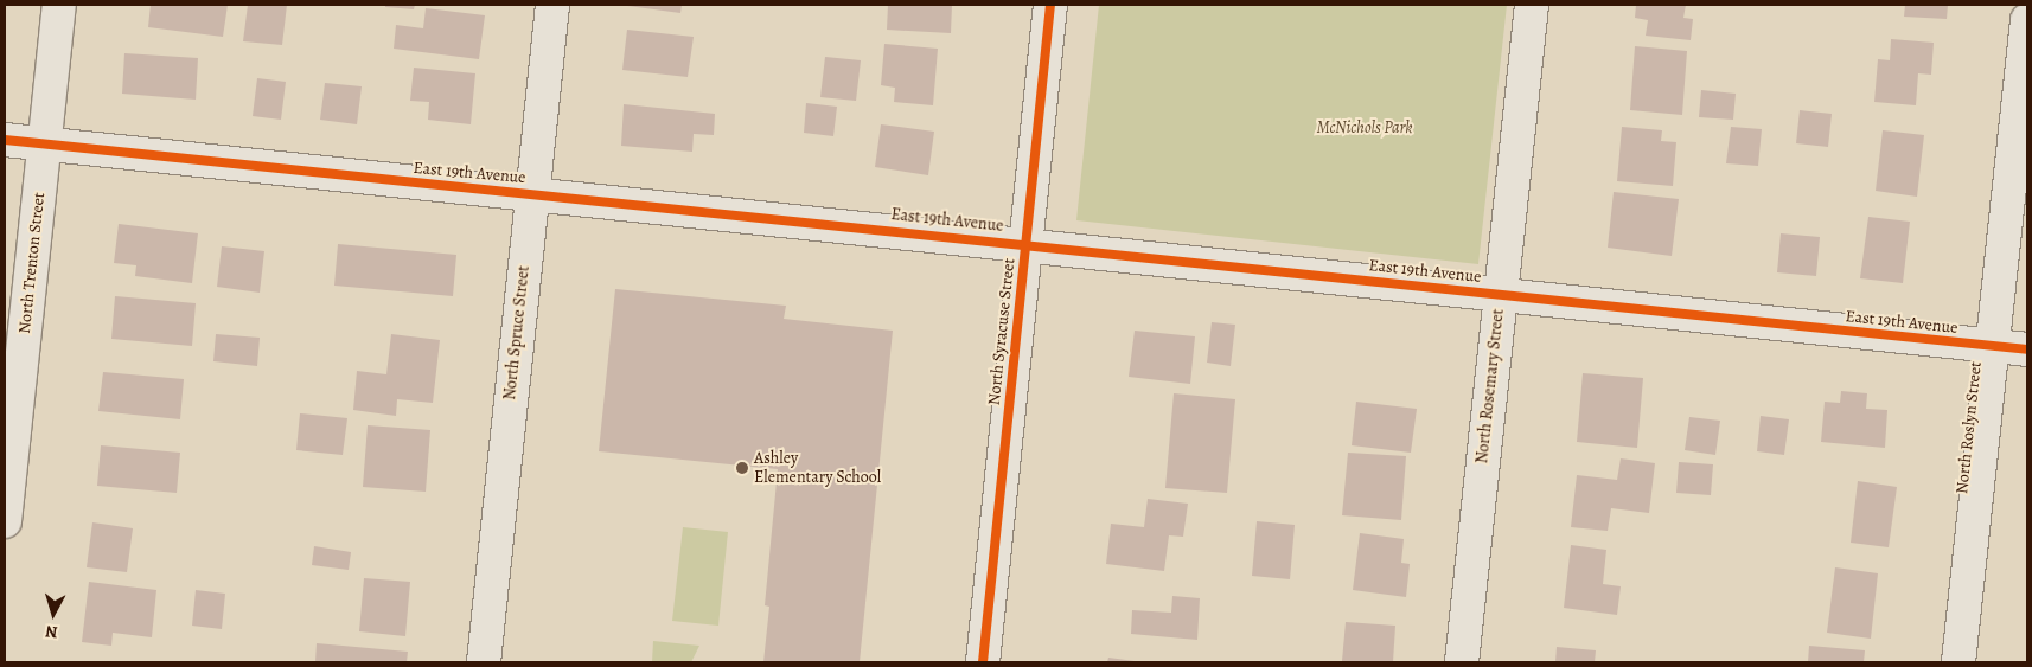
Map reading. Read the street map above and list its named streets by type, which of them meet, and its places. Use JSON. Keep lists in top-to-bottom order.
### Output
{
  "streets": {
    "street": [
      "East 19th Avenue",
      "North Trenton Street",
      "North Syracuse Street",
      "North Spruce Street",
      "North Rosemary Street",
      "North Roslyn Street"
    ]
  },
  "crossings": [
    ["East 19th Avenue", "North Trenton Street"],
    ["East 19th Avenue", "North Syracuse Street"],
    ["East 19th Avenue", "North Spruce Street"],
    ["East 19th Avenue", "North Rosemary Street"],
    ["East 19th Avenue", "North Roslyn Street"]
  ],
  "parks": ["McNichols Park"],
  "places": ["Ashley Elementary School"],
  "north": "bottom"
}
